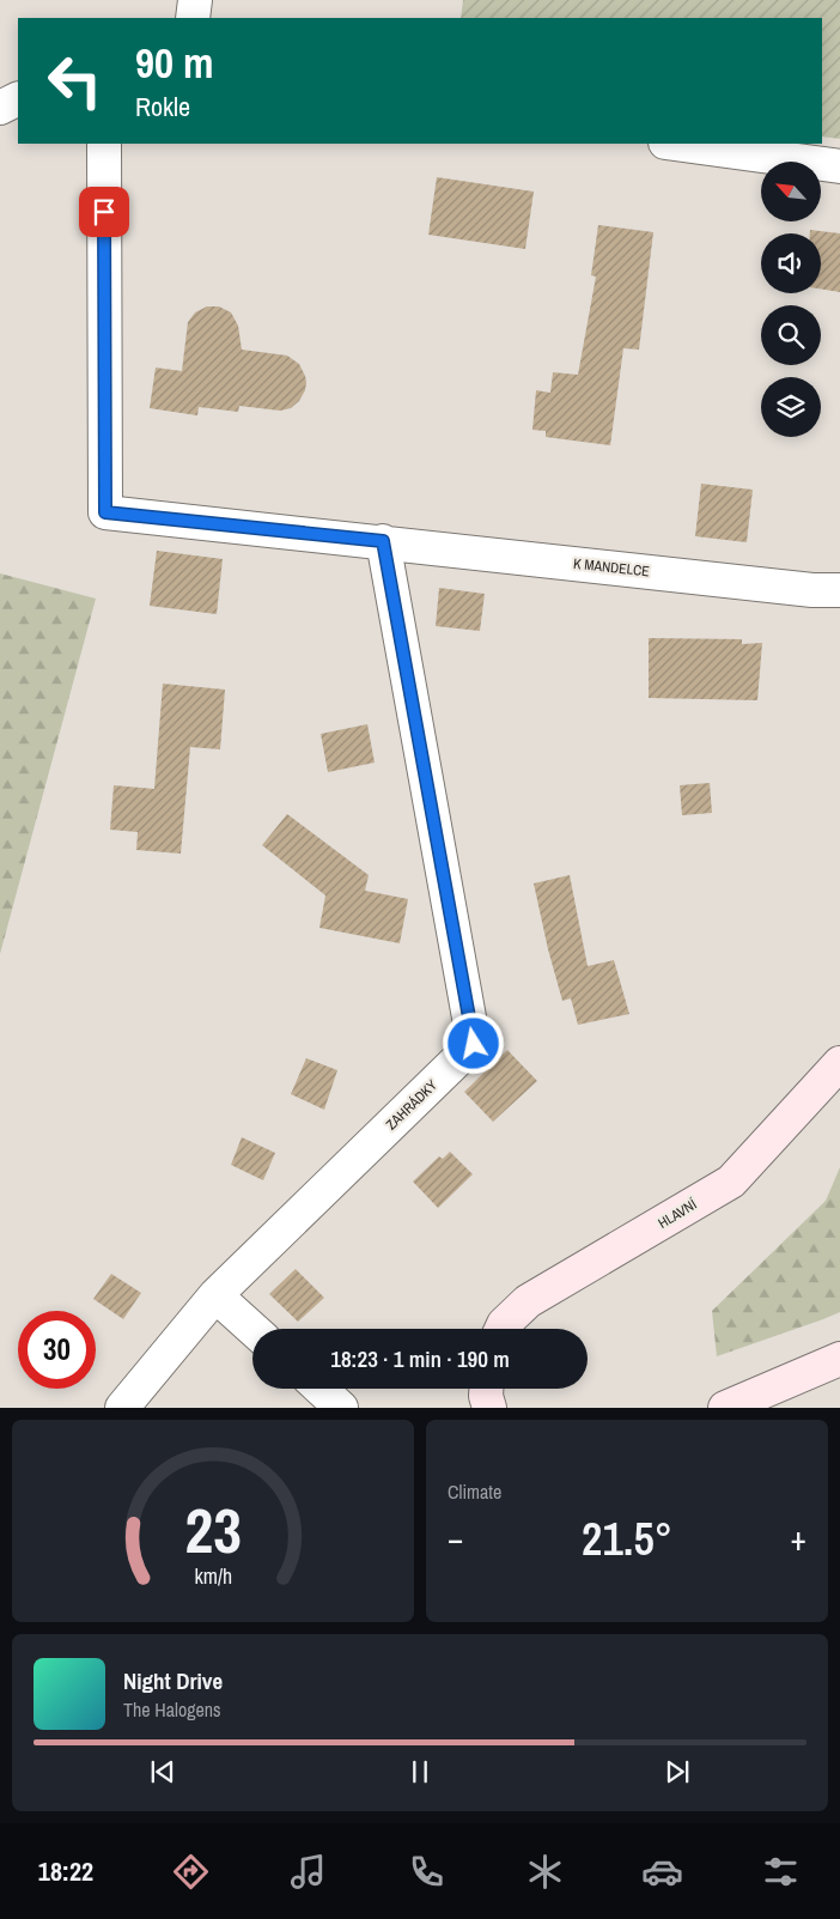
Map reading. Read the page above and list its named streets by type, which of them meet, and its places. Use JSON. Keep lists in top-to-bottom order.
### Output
{
  "streets": {
    "street": ["K MANDELCE", "ZAHRÁDKY", "HLAVNÍ"]
  },
  "crossings": [
    ["K MANDELCE", "ZAHRÁDKY"]
  ],
  "north": "top left",
  "page": {
    "turn": ["90 m", "Rokle"],
    "limit": "30",
    "trip": "18:23 · 1 min · 190 m",
    "tile": "Climate",
    "heat": ["−", "21.5°", "+"],
    "song": ["Night Drive", "The Halogens"],
    "tabs": "18:22",
    "gauge": ["23", "km/h"]
  }
}
